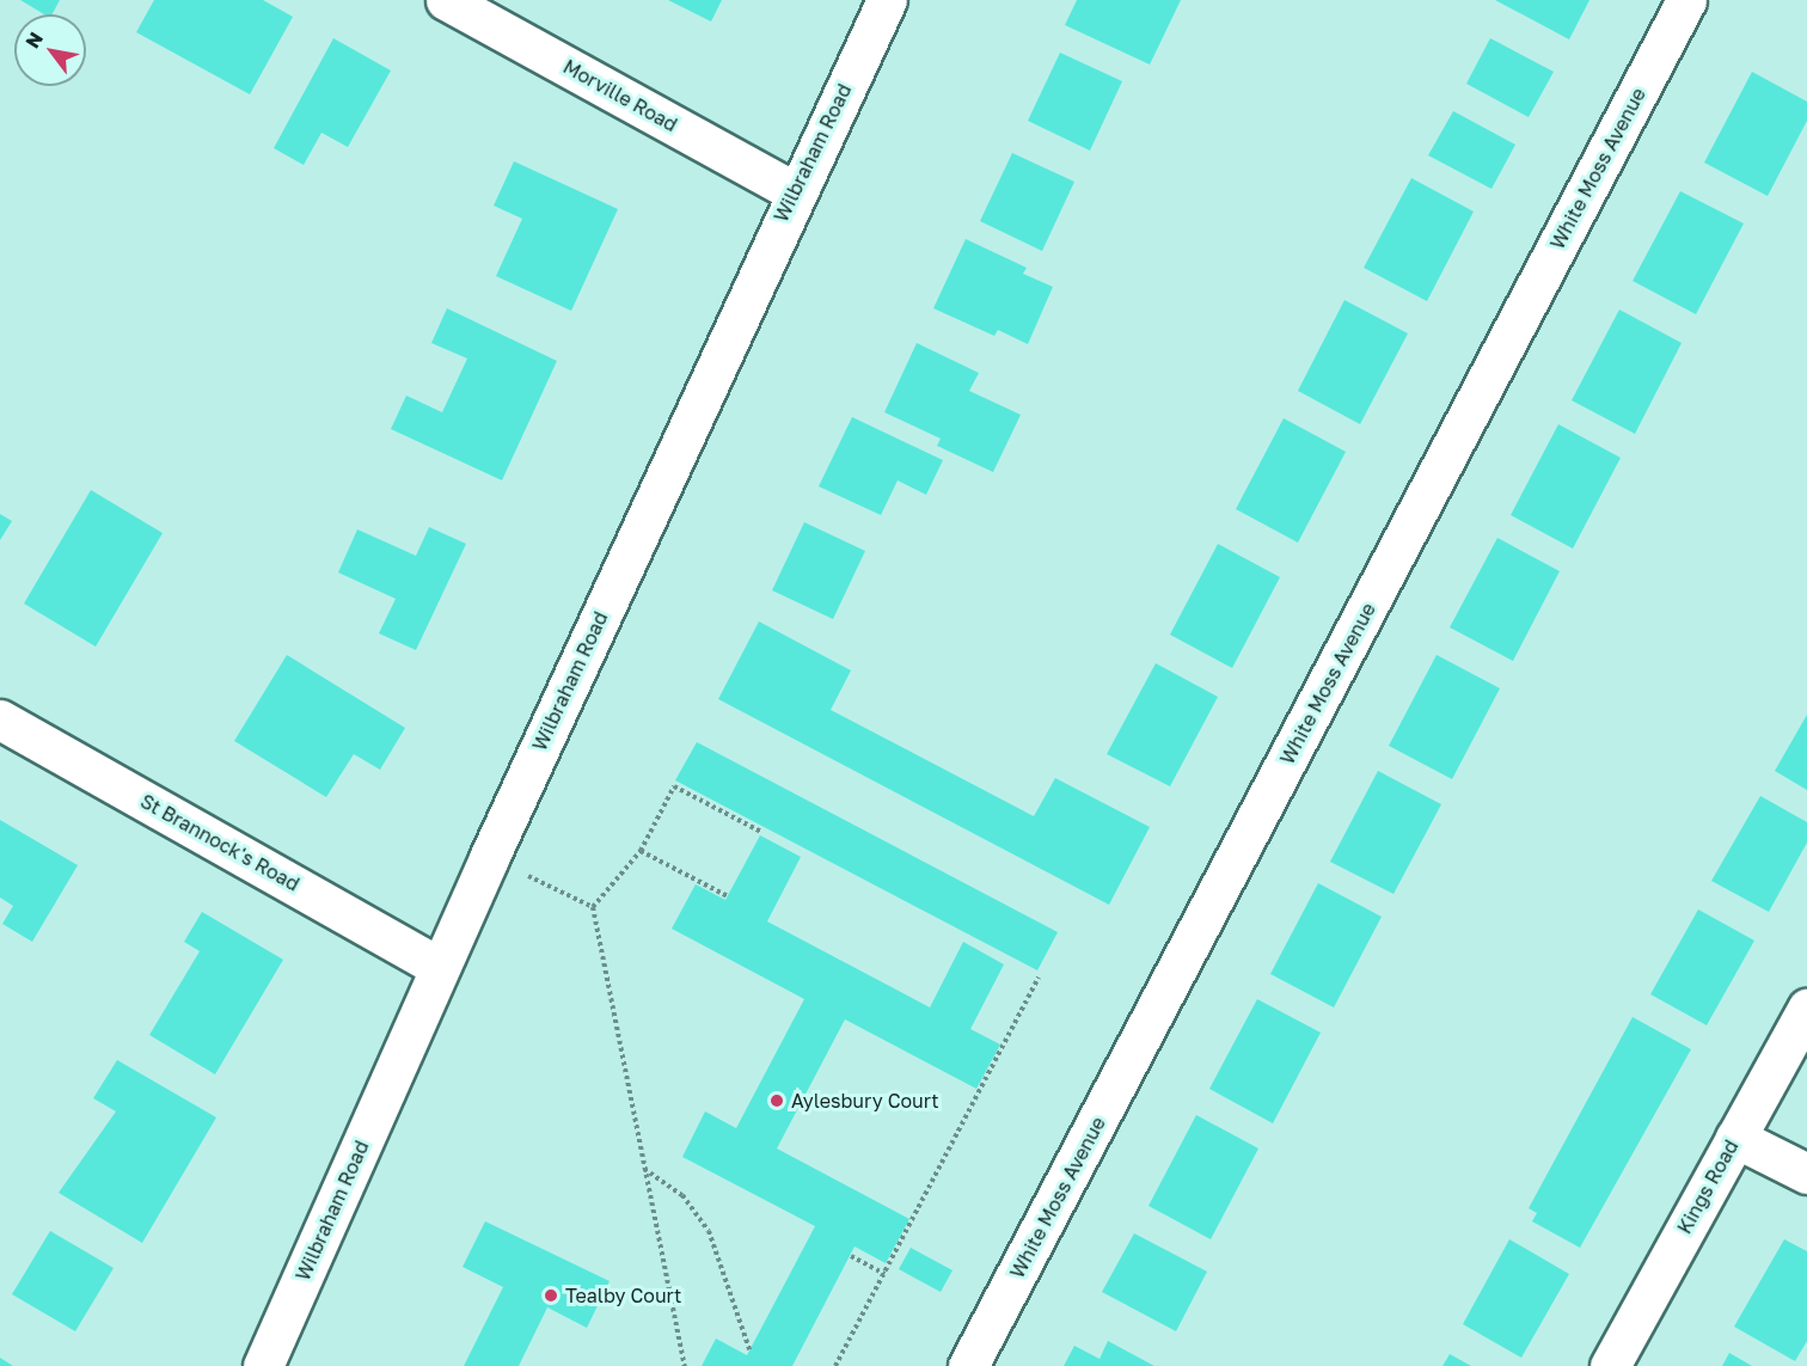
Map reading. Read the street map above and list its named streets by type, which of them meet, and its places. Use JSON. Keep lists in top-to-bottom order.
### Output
{
  "streets": {
    "main road": [
      "Morville Road",
      "Wilbraham Road",
      "White Moss Avenue",
      "St Brannock's Road",
      "Kings Road"
    ]
  },
  "crossings": [
    ["Morville Road", "Wilbraham Road"],
    ["Wilbraham Road", "St Brannock's Road"]
  ],
  "places": ["Aylesbury Court", "Tealby Court"],
  "north": "top left"
}
